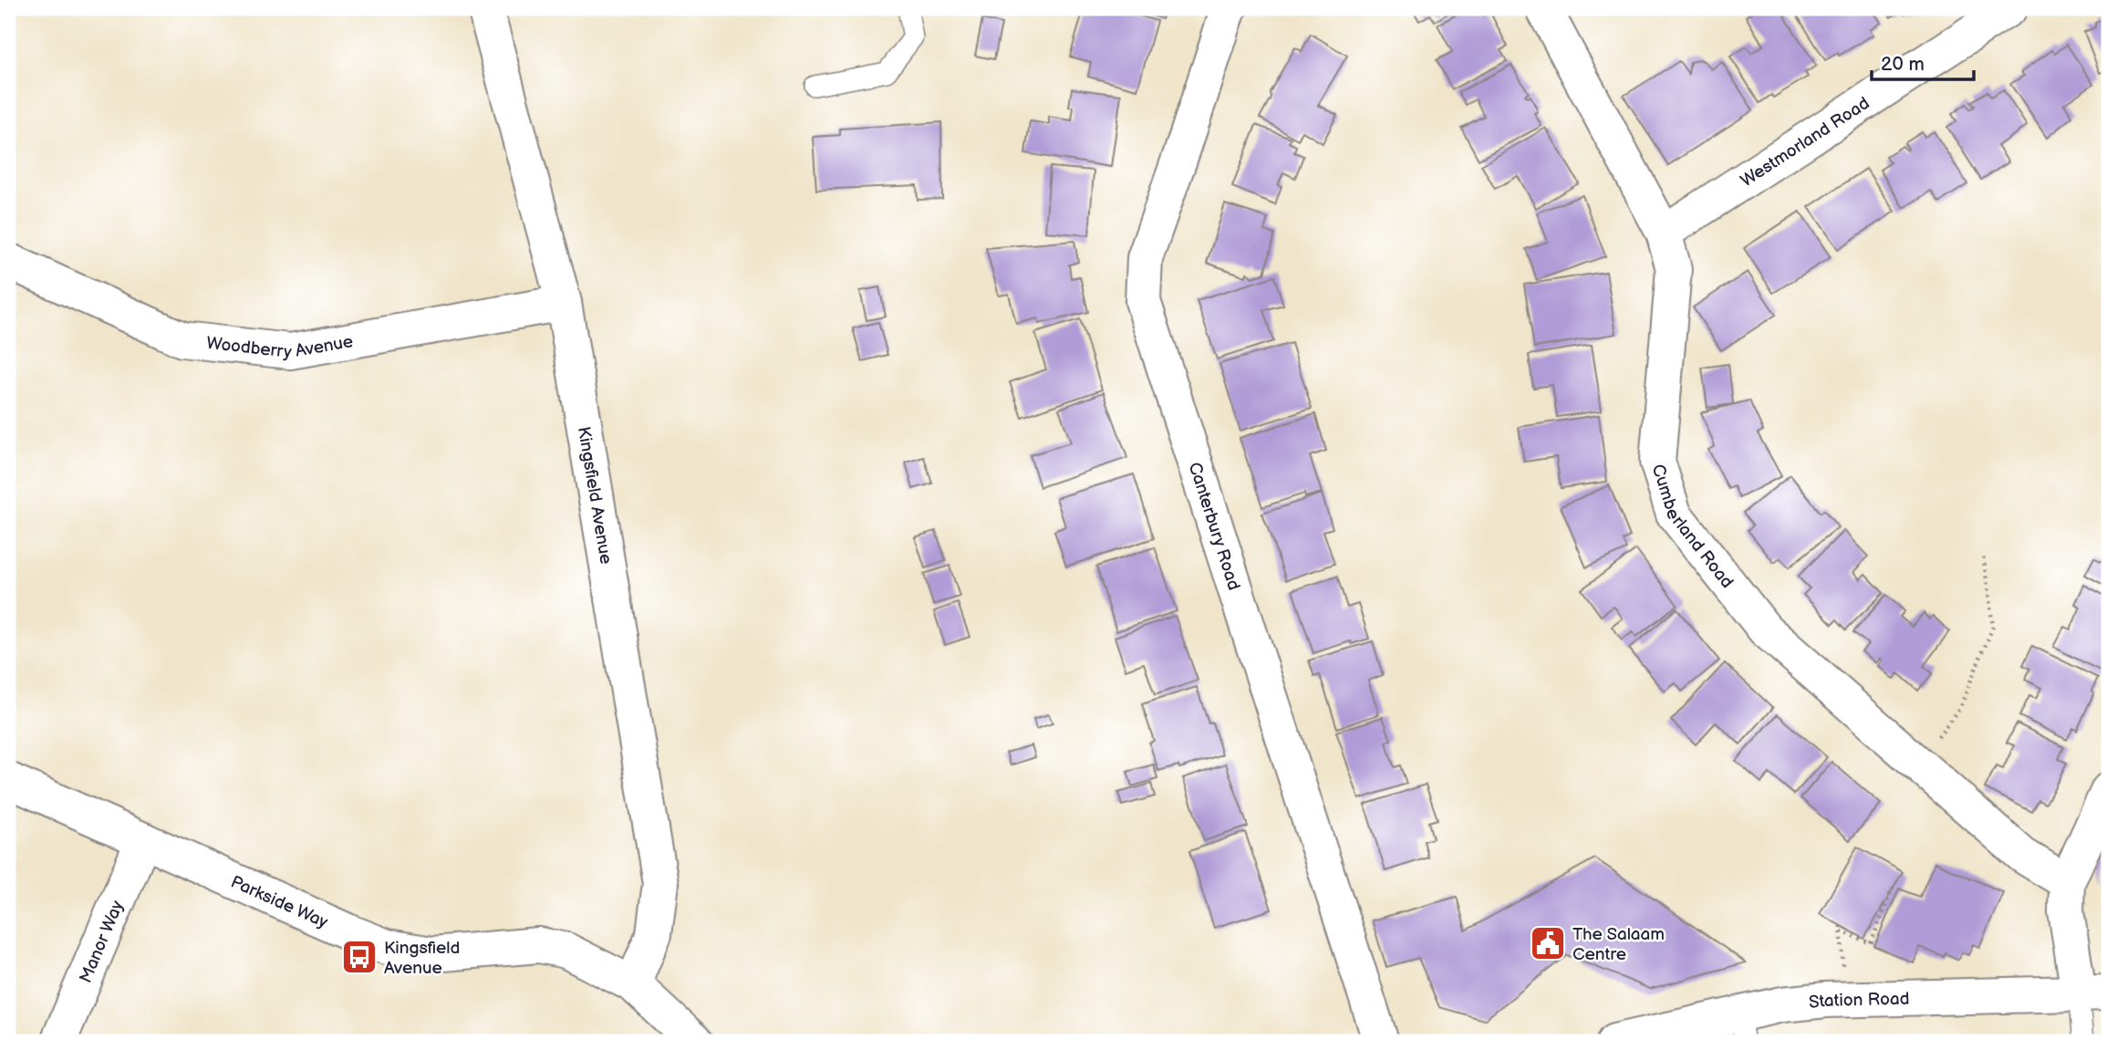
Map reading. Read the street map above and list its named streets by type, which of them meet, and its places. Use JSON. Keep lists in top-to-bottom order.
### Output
{
  "streets": {
    "street": [
      "Westmorland Road",
      "Woodberry Avenue",
      "Kingsfield Avenue",
      "Cumberland Road",
      "Canterbury Road",
      "Parkside Way",
      "Manor Way",
      "Station Road"
    ]
  },
  "crossings": [
    ["Westmorland Road", "Cumberland Road"],
    ["Woodberry Avenue", "Kingsfield Avenue"],
    ["Kingsfield Avenue", "Parkside Way"],
    ["Parkside Way", "Manor Way"]
  ],
  "places": {
    "public building": ["The Salaam Centre"],
    "bus stop": ["Kingsfield Avenue"]
  },
  "scale_bar": "20 m"
}
